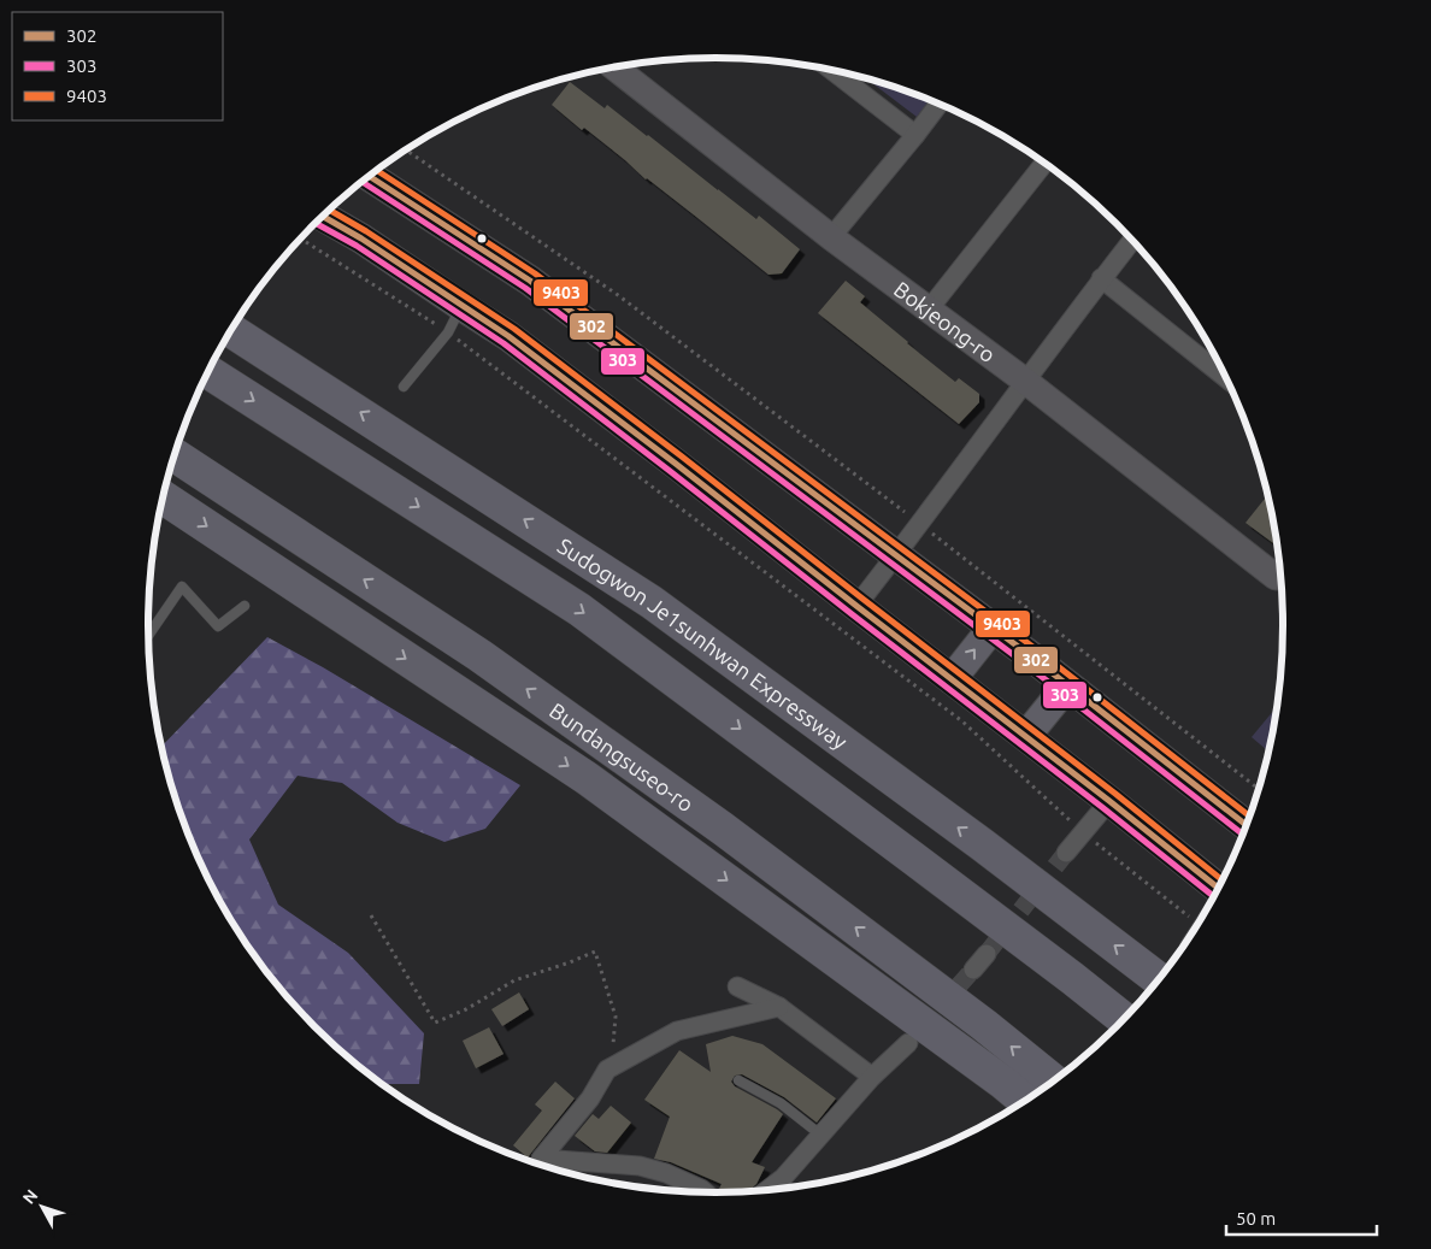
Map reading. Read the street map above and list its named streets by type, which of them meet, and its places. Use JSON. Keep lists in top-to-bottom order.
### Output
{
  "streets": {
    "highway": ["Sudogwon Je1sunhwan Expressway", "Bundangsuseo-ro"],
    "street": ["Bokjeong-ro"]
  },
  "lines": ["transit line 9403", "transit line 302", "transit line 303"],
  "legend": ["302", "303", "9403"],
  "scale_bar": "50 m",
  "north": "top left"
}
